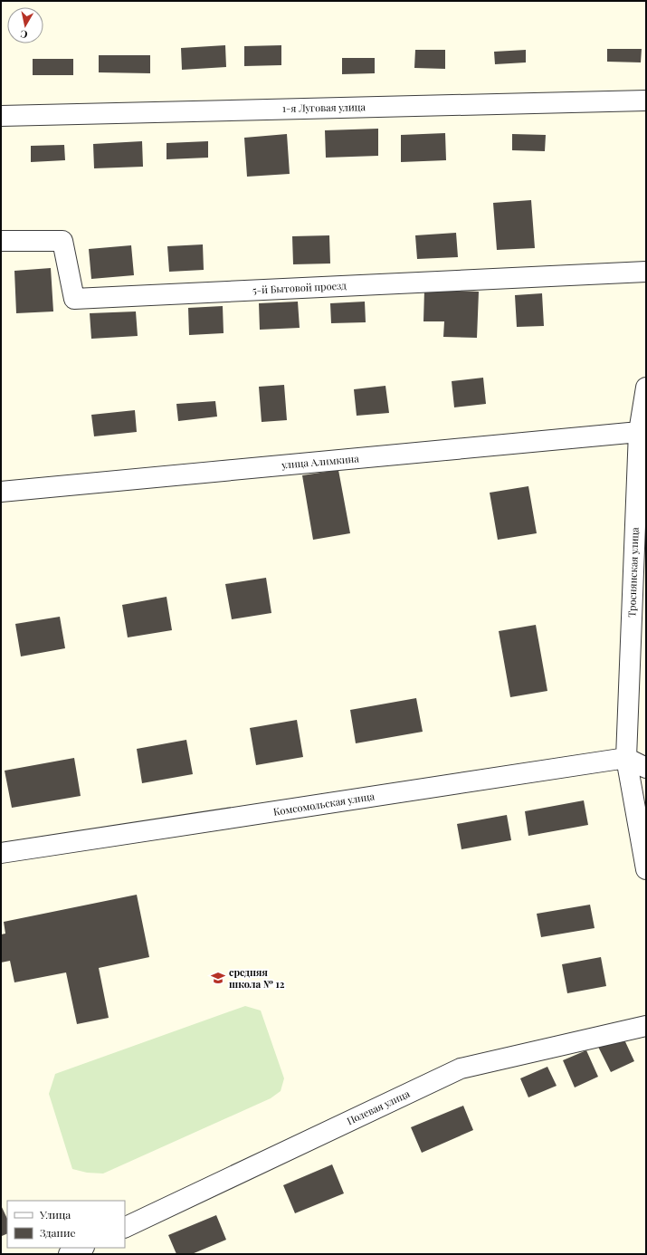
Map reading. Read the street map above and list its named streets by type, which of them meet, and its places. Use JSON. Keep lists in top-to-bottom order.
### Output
{
  "streets": {
    "street": [
      "1-я Луговая улица",
      "5-й Бытовой проезд",
      "улица Алимкина",
      "Троснянская улица",
      "Комсомольская улица",
      "Полевая улица"
    ]
  },
  "crossings": [
    ["улица Алимкина", "Троснянская улица"],
    ["Троснянская улица", "Комсомольская улица"]
  ],
  "places": {
    "school or university": ["средняя школа № 12"]
  },
  "legend": ["Улица", "Здание"],
  "north": "bottom"
}
